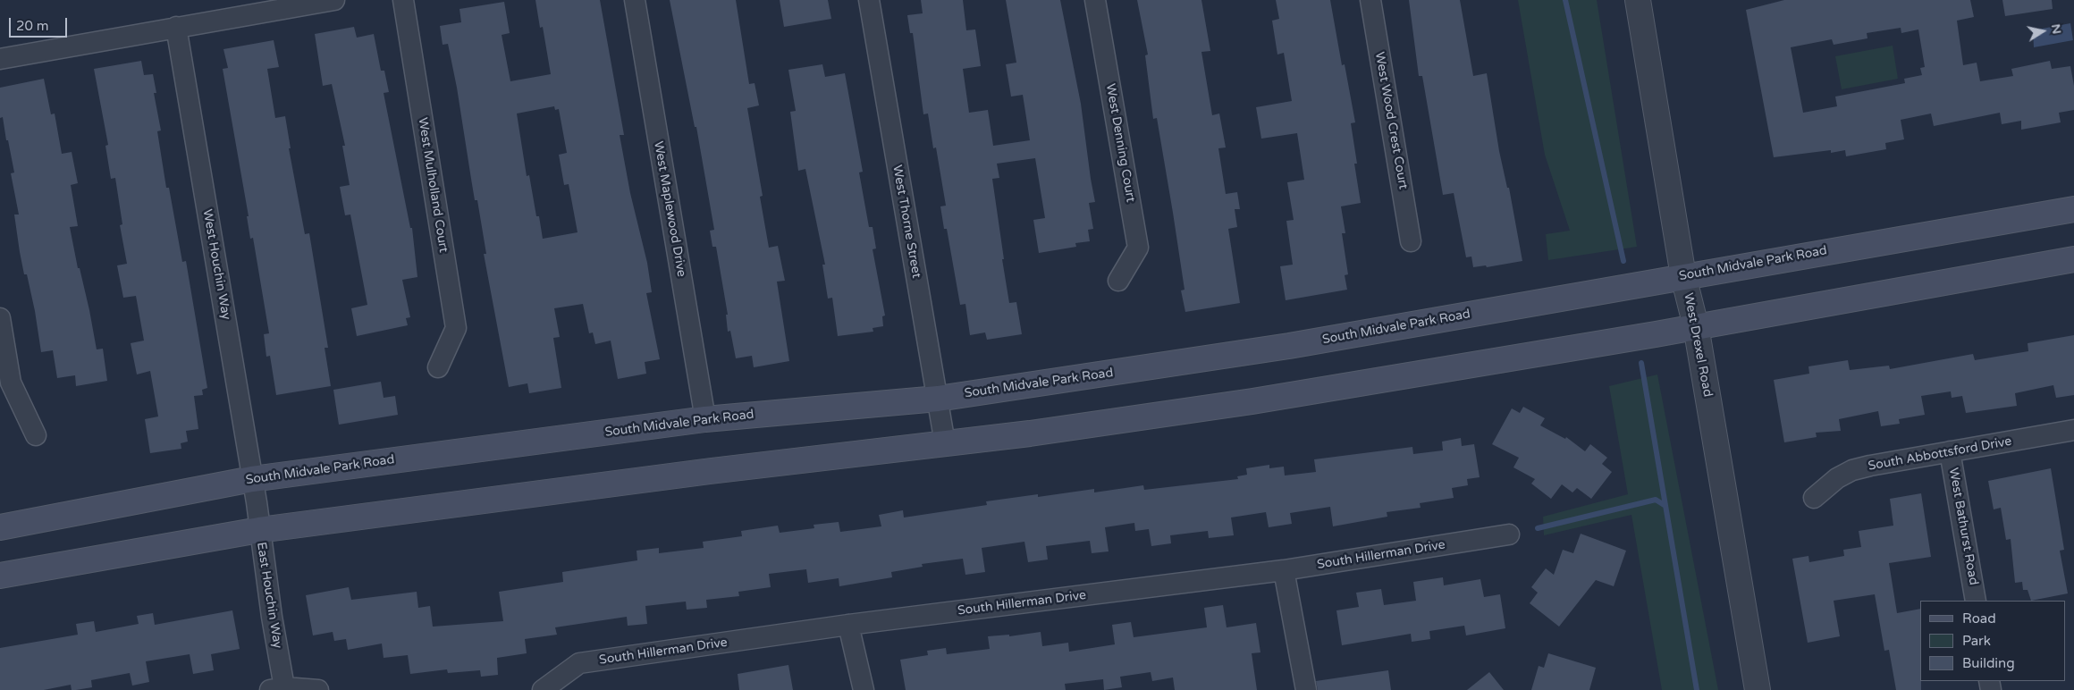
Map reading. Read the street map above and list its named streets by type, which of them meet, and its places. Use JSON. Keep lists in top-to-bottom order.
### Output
{
  "streets": {
    "main road": ["South Midvale Park Road"],
    "street": [
      "West Wood Crest Court",
      "West Denning Court",
      "West Mulholland Court",
      "West Maplewood Drive",
      "West Thorne Street",
      "West Houchin Way",
      "West Drexel Road",
      "South Abbottsford Drive",
      "West Bathurst Road",
      "South Hillerman Drive",
      "East Houchin Way"
    ]
  },
  "crossings": [
    ["West Maplewood Drive", "South Midvale Park Road"],
    ["West Thorne Street", "South Midvale Park Road"],
    ["South Midvale Park Road", "West Houchin Way"],
    ["South Midvale Park Road", "West Drexel Road"],
    ["West Houchin Way", "East Houchin Way"],
    ["South Abbottsford Drive", "West Bathurst Road"]
  ],
  "legend": ["Road", "Park", "Building"],
  "scale_bar": "20 m",
  "north": "right"
}
